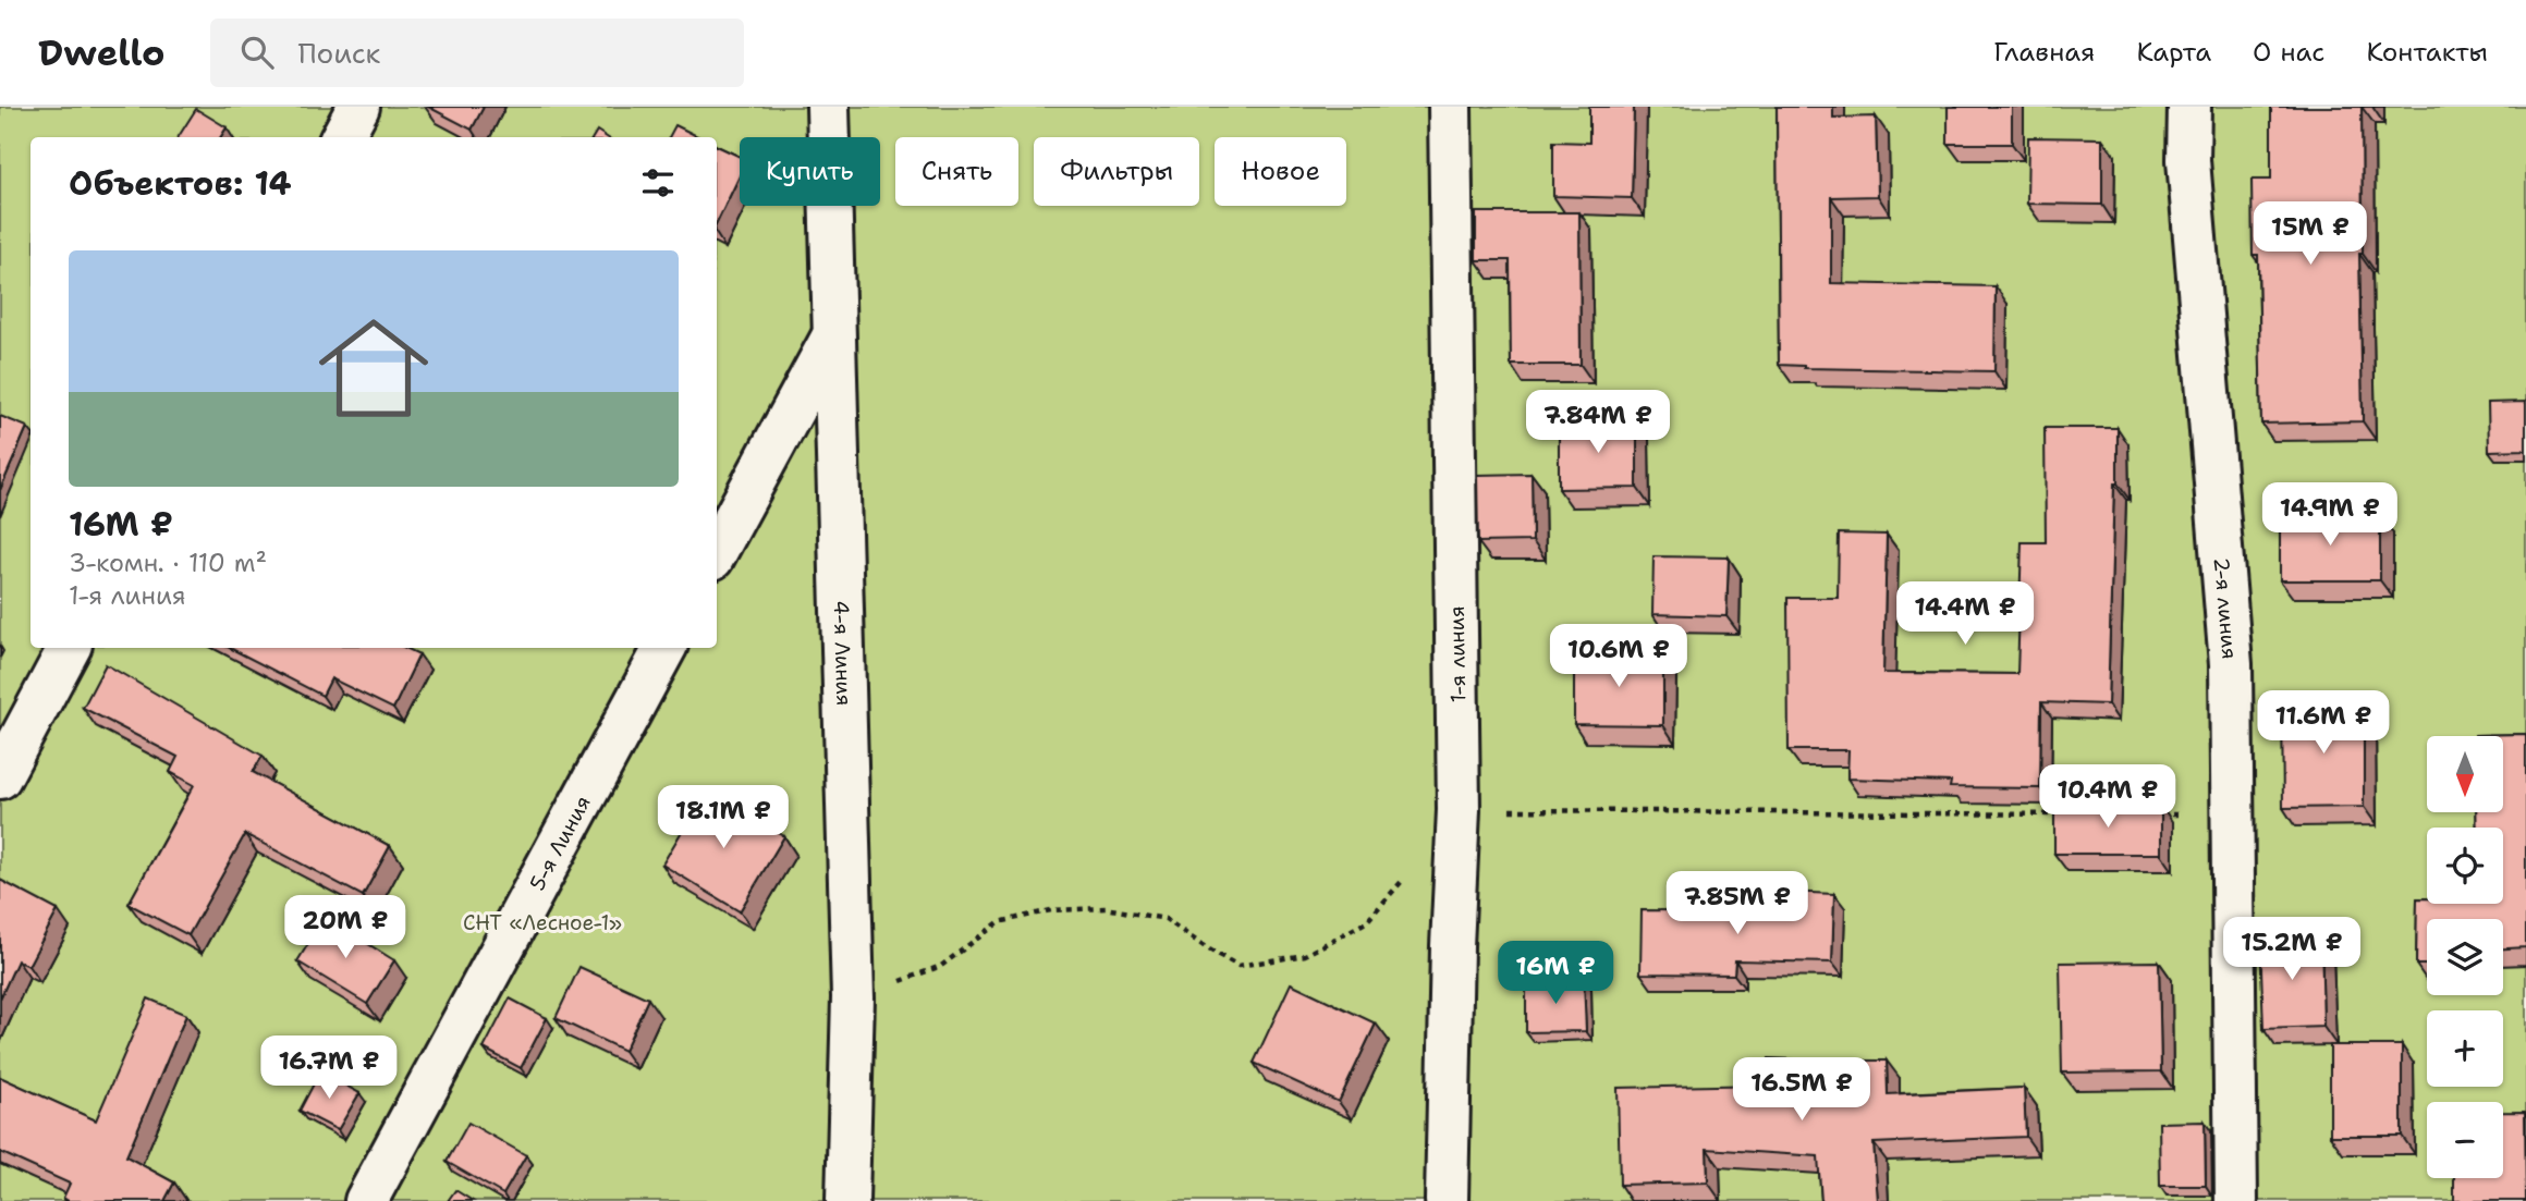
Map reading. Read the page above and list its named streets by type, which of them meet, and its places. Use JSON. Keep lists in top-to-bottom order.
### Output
{
  "streets": {
    "street": [
      "2-я линия",
      "4-я Линия",
      "1-я линия",
      "5-я Линия"
    ]
  },
  "parks": ["СНТ «Лесное-1»"],
  "north": "bottom",
  "page": {
    "header": "Dwello",
    "search": "Поиск",
    "nav": [
      "Главная",
      "Карта",
      "О нас",
      "Контакты"
    ],
    "chip": [
      "Купить",
      "Снять",
      "Фильтры",
      "Новое"
    ],
    "heading": "Объектов: 14",
    "price": [
      "15M ₽",
      "7.84M ₽",
      "14.9M ₽",
      "14.4M ₽",
      "10.6M ₽",
      "11.6M ₽",
      "10.4M ₽",
      "18.1M ₽",
      "7.85M ₽",
      "20M ₽",
      "15.2M ₽",
      "16M ₽",
      "16.7M ₽",
      "16.5M ₽"
    ],
    "list": [
      {
        "name": "16M ₽",
        "note": "3-комн. · 110 m² · 1-я линия"
      }
    ],
    "map_buttons": ["+", "−"]
  }
}
